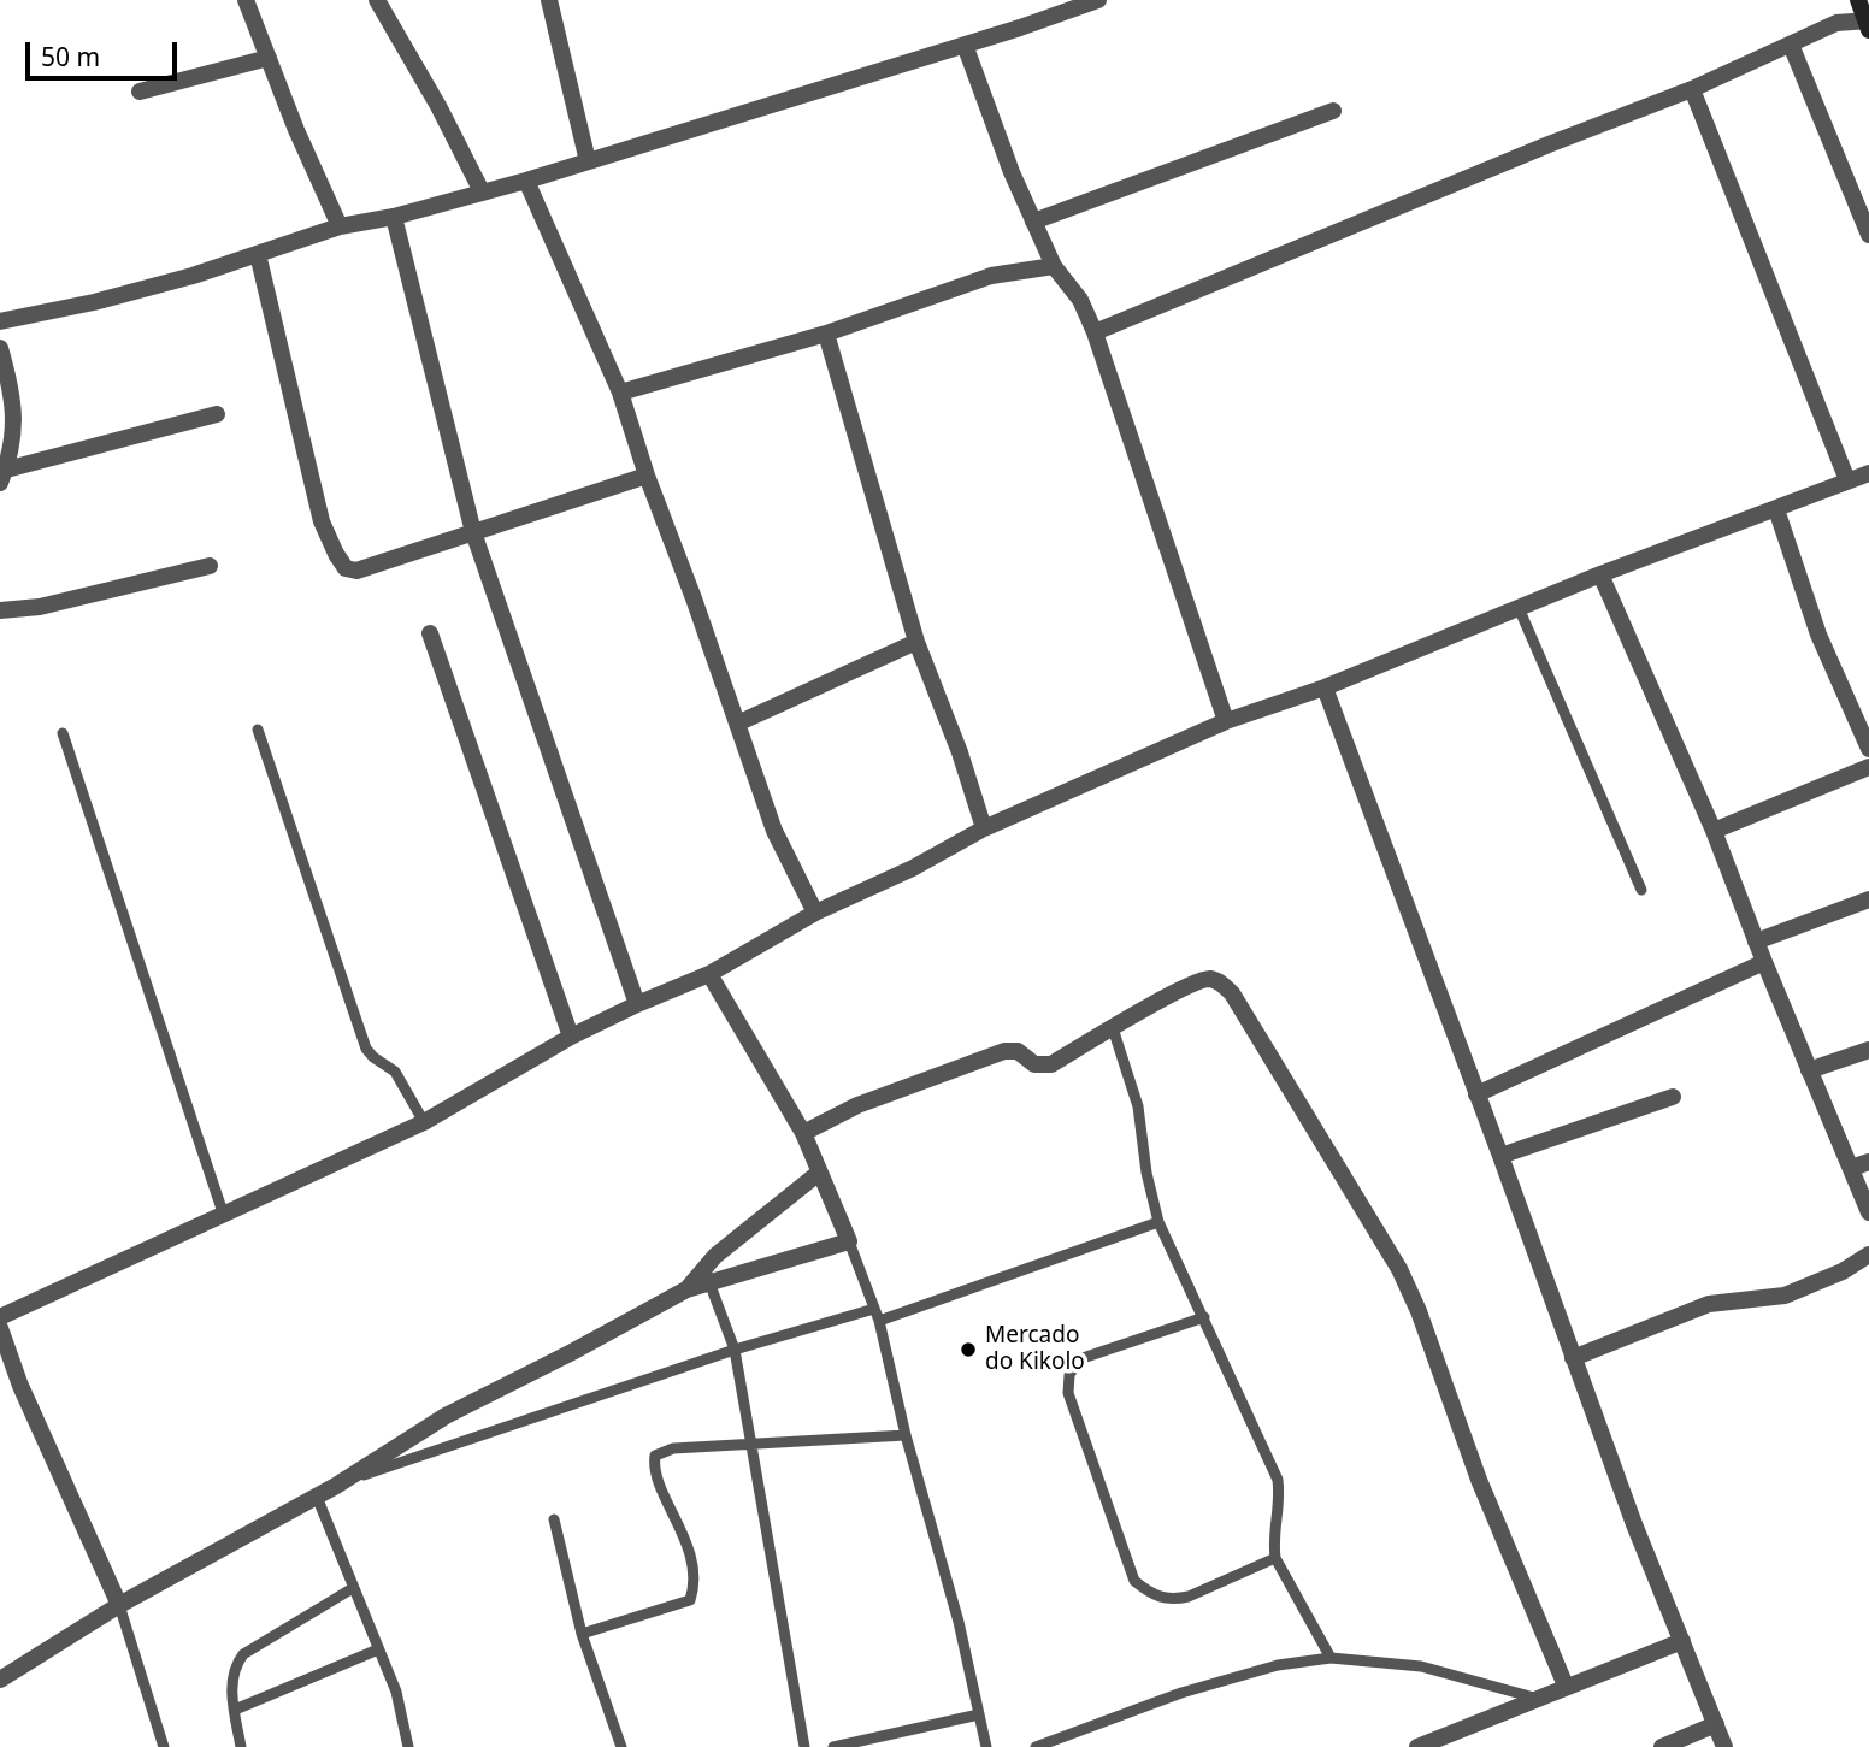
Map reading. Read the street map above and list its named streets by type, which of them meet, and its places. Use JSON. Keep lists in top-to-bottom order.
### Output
{
  "places": ["Mercado do Kikolo"],
  "scale_bar": "50 m"
}
